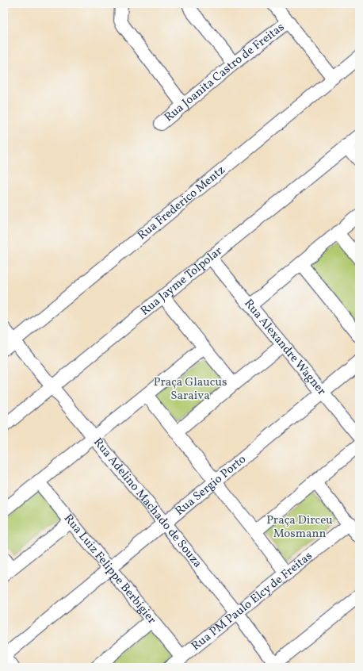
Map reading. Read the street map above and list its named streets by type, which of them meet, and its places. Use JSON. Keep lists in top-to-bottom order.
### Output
{
  "streets": {
    "street": [
      "Rua Joanita Castro de Freitas",
      "Rua Frederico Mentz",
      "Rua Jayme Tolpolar",
      "Rua Alexandre Wagner",
      "Rua Sergio Porto",
      "Rua Adelino Machado de Souza",
      "Rua Luiz Felippe Berbigier",
      "Rua PM Paulo Elcy de Freitas"
    ]
  },
  "crossings": [
    ["Rua Frederico Mentz", "Rua Adelino Machado de Souza"],
    ["Rua Jayme Tolpolar", "Rua Alexandre Wagner"],
    ["Rua Jayme Tolpolar", "Rua Adelino Machado de Souza"],
    ["Rua Alexandre Wagner", "Rua Sergio Porto"],
    ["Rua Sergio Porto", "Rua Adelino Machado de Souza"],
    ["Rua Sergio Porto", "Rua Luiz Felippe Berbigier"],
    ["Rua Adelino Machado de Souza", "Rua PM Paulo Elcy de Freitas"],
    ["Rua Luiz Felippe Berbigier", "Rua PM Paulo Elcy de Freitas"]
  ],
  "parks": ["Praça Glaucus Saraiva", "Praça Dirceu Mosmann"]
}
